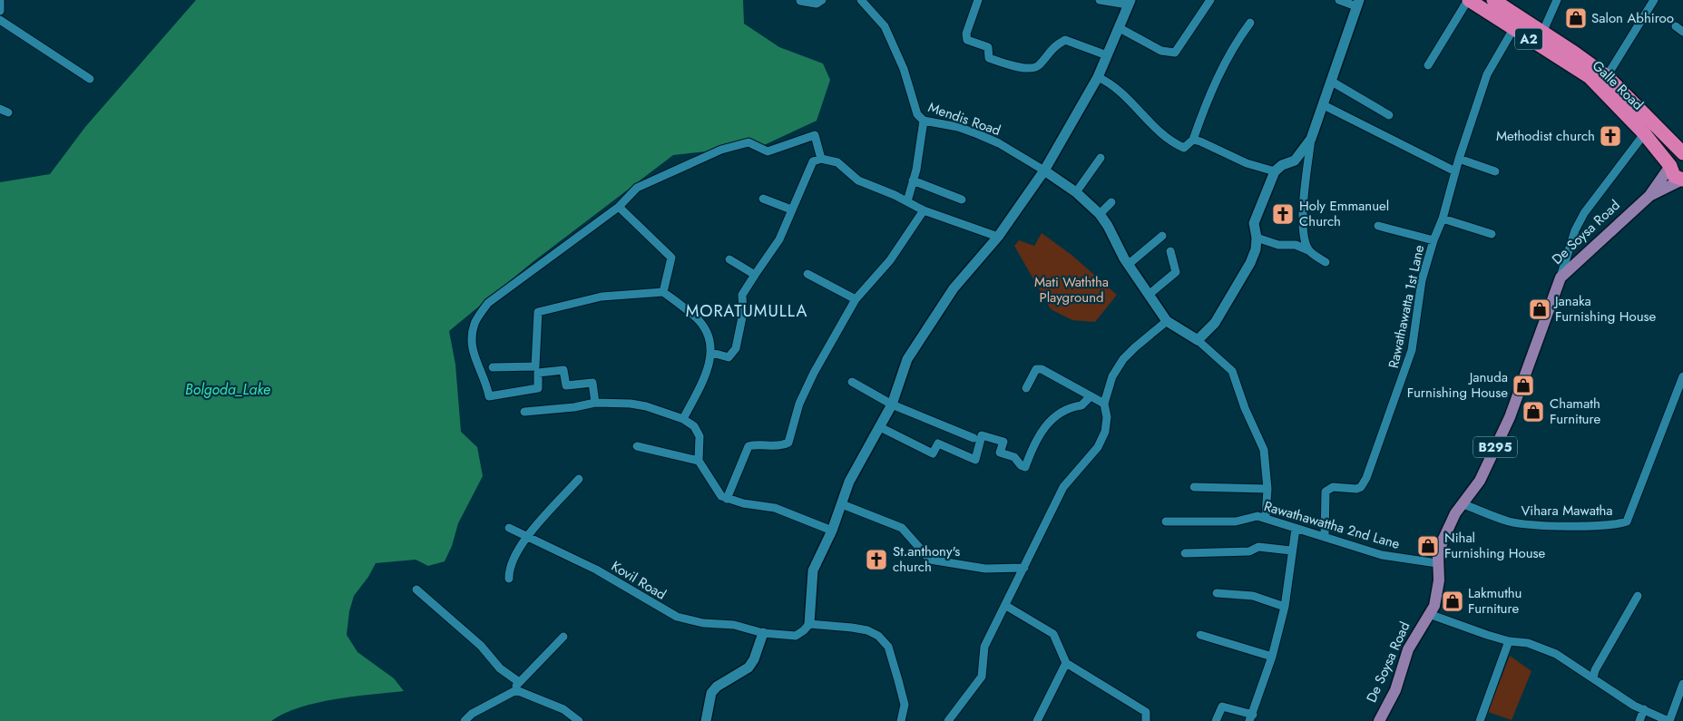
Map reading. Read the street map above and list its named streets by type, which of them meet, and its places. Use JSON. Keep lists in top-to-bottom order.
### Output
{
  "streets": {
    "highway": ["A2", "Galle Road"],
    "main road": ["De Soysa Road", "B295"],
    "street": [
      "Mendis Road",
      "Rawathawatta 1st Lane",
      "Vihara Mawatha",
      "Rawathawattha 2nd Lane",
      "Kovil Road"
    ]
  },
  "crossings": [
    ["Galle Road", "De Soysa Road"],
    ["Galle Road", "Rawathawatta 1st Lane"],
    ["De Soysa Road", "Vihara Mawatha"],
    ["De Soysa Road", "Rawathawattha 2nd Lane"],
    ["Rawathawatta 1st Lane", "Rawathawattha 2nd Lane"]
  ],
  "districts": ["MORATUMULLA"],
  "water": ["Bolgoda_Lake"],
  "parks": ["Mati Waththa Playground"],
  "places": {
    "shop": [
      "Salon Abhiroo",
      "Janaka Furnishing House",
      "Januda Furnishing House",
      "Chamath Furniture",
      "Nihal Furnishing House",
      "Lakmuthu Furniture"
    ],
    "church": ["Methodist church", "Holy Emmanuel Church", "St.anthony's church"]
  }
}
